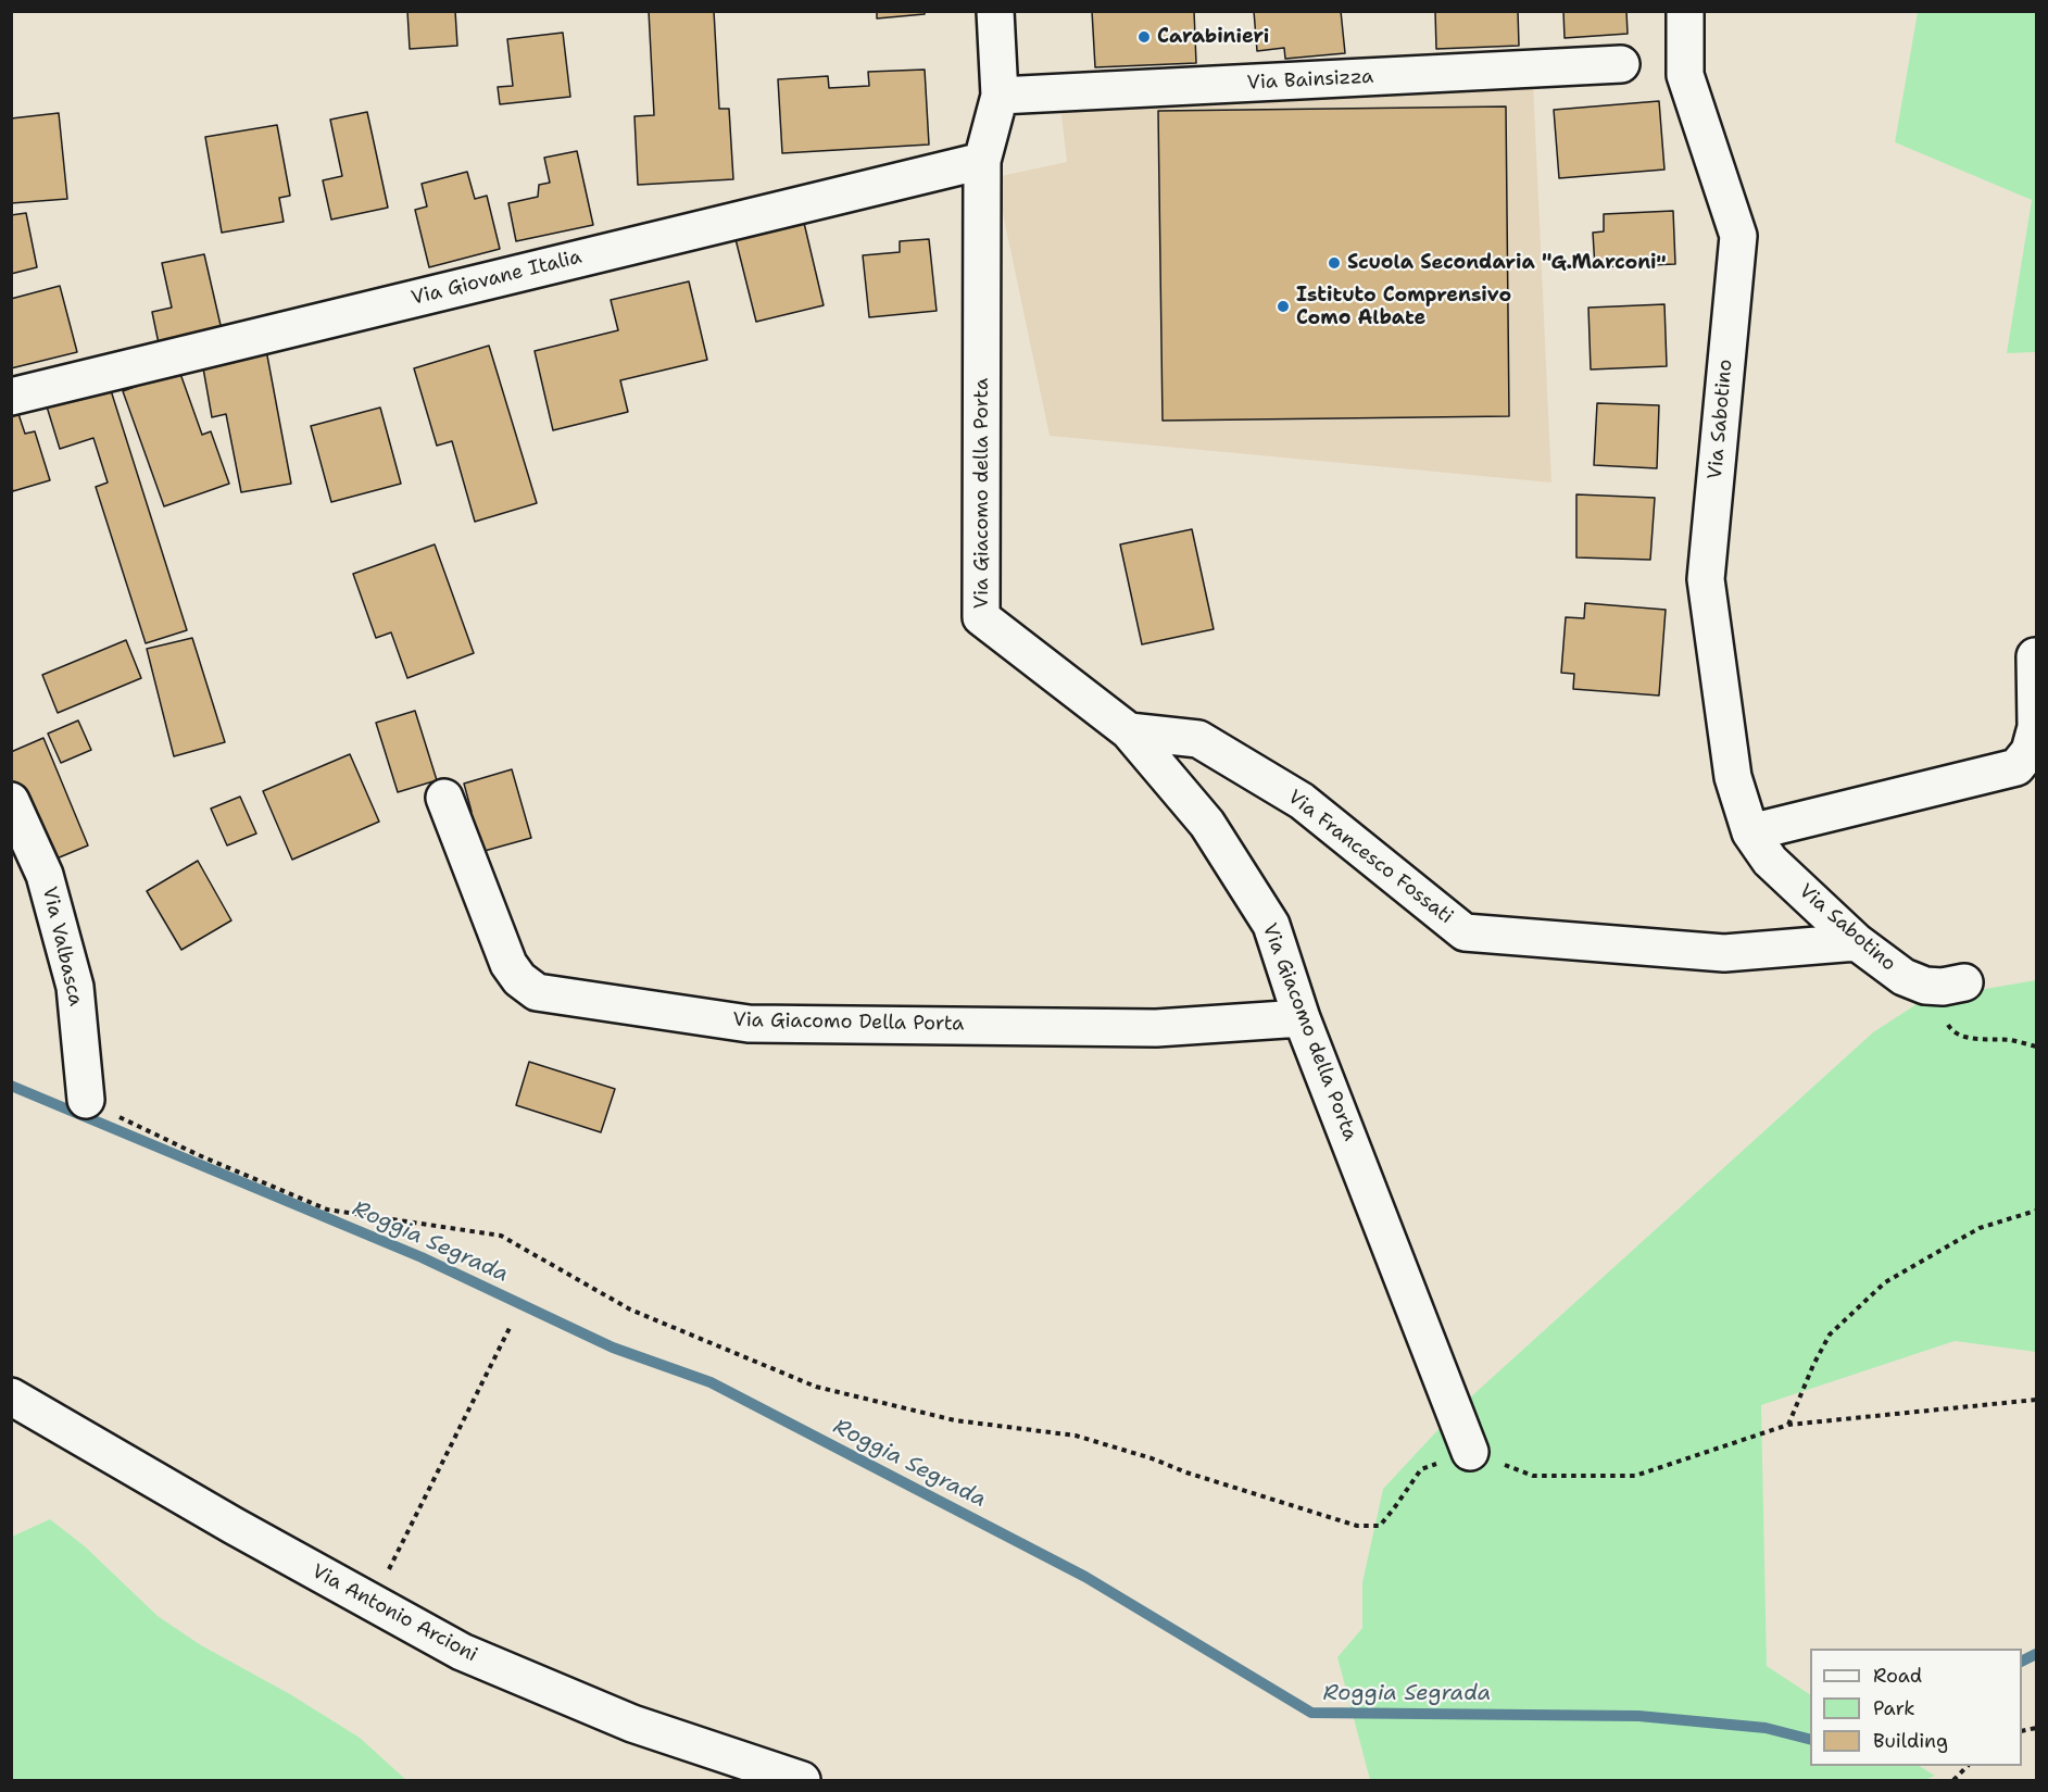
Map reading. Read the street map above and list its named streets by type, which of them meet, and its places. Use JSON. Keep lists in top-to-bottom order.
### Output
{
  "streets": {
    "street": [
      "Via Bainsizza",
      "Via Giovane Italia",
      "Via Sabotino",
      "Via Giacomo della Porta",
      "Via Francesco Fossati",
      "Via Valbasca",
      "Via Giacomo Della Porta",
      "Via Antonio Arcioni"
    ]
  },
  "crossings": [
    ["Via Giovane Italia", "Via Giacomo della Porta"],
    ["Via Sabotino", "Via Francesco Fossati"],
    ["Via Giacomo della Porta", "Via Francesco Fossati"],
    ["Via Giacomo della Porta", "Via Giacomo Della Porta"]
  ],
  "water": ["Roggia Segrada"],
  "places": ["Carabinieri", "Scuola Secondaria \"G.Marconi\"", "Istituto Comprensivo Como Albate"],
  "legend": ["Road", "Park", "Building"]
}
